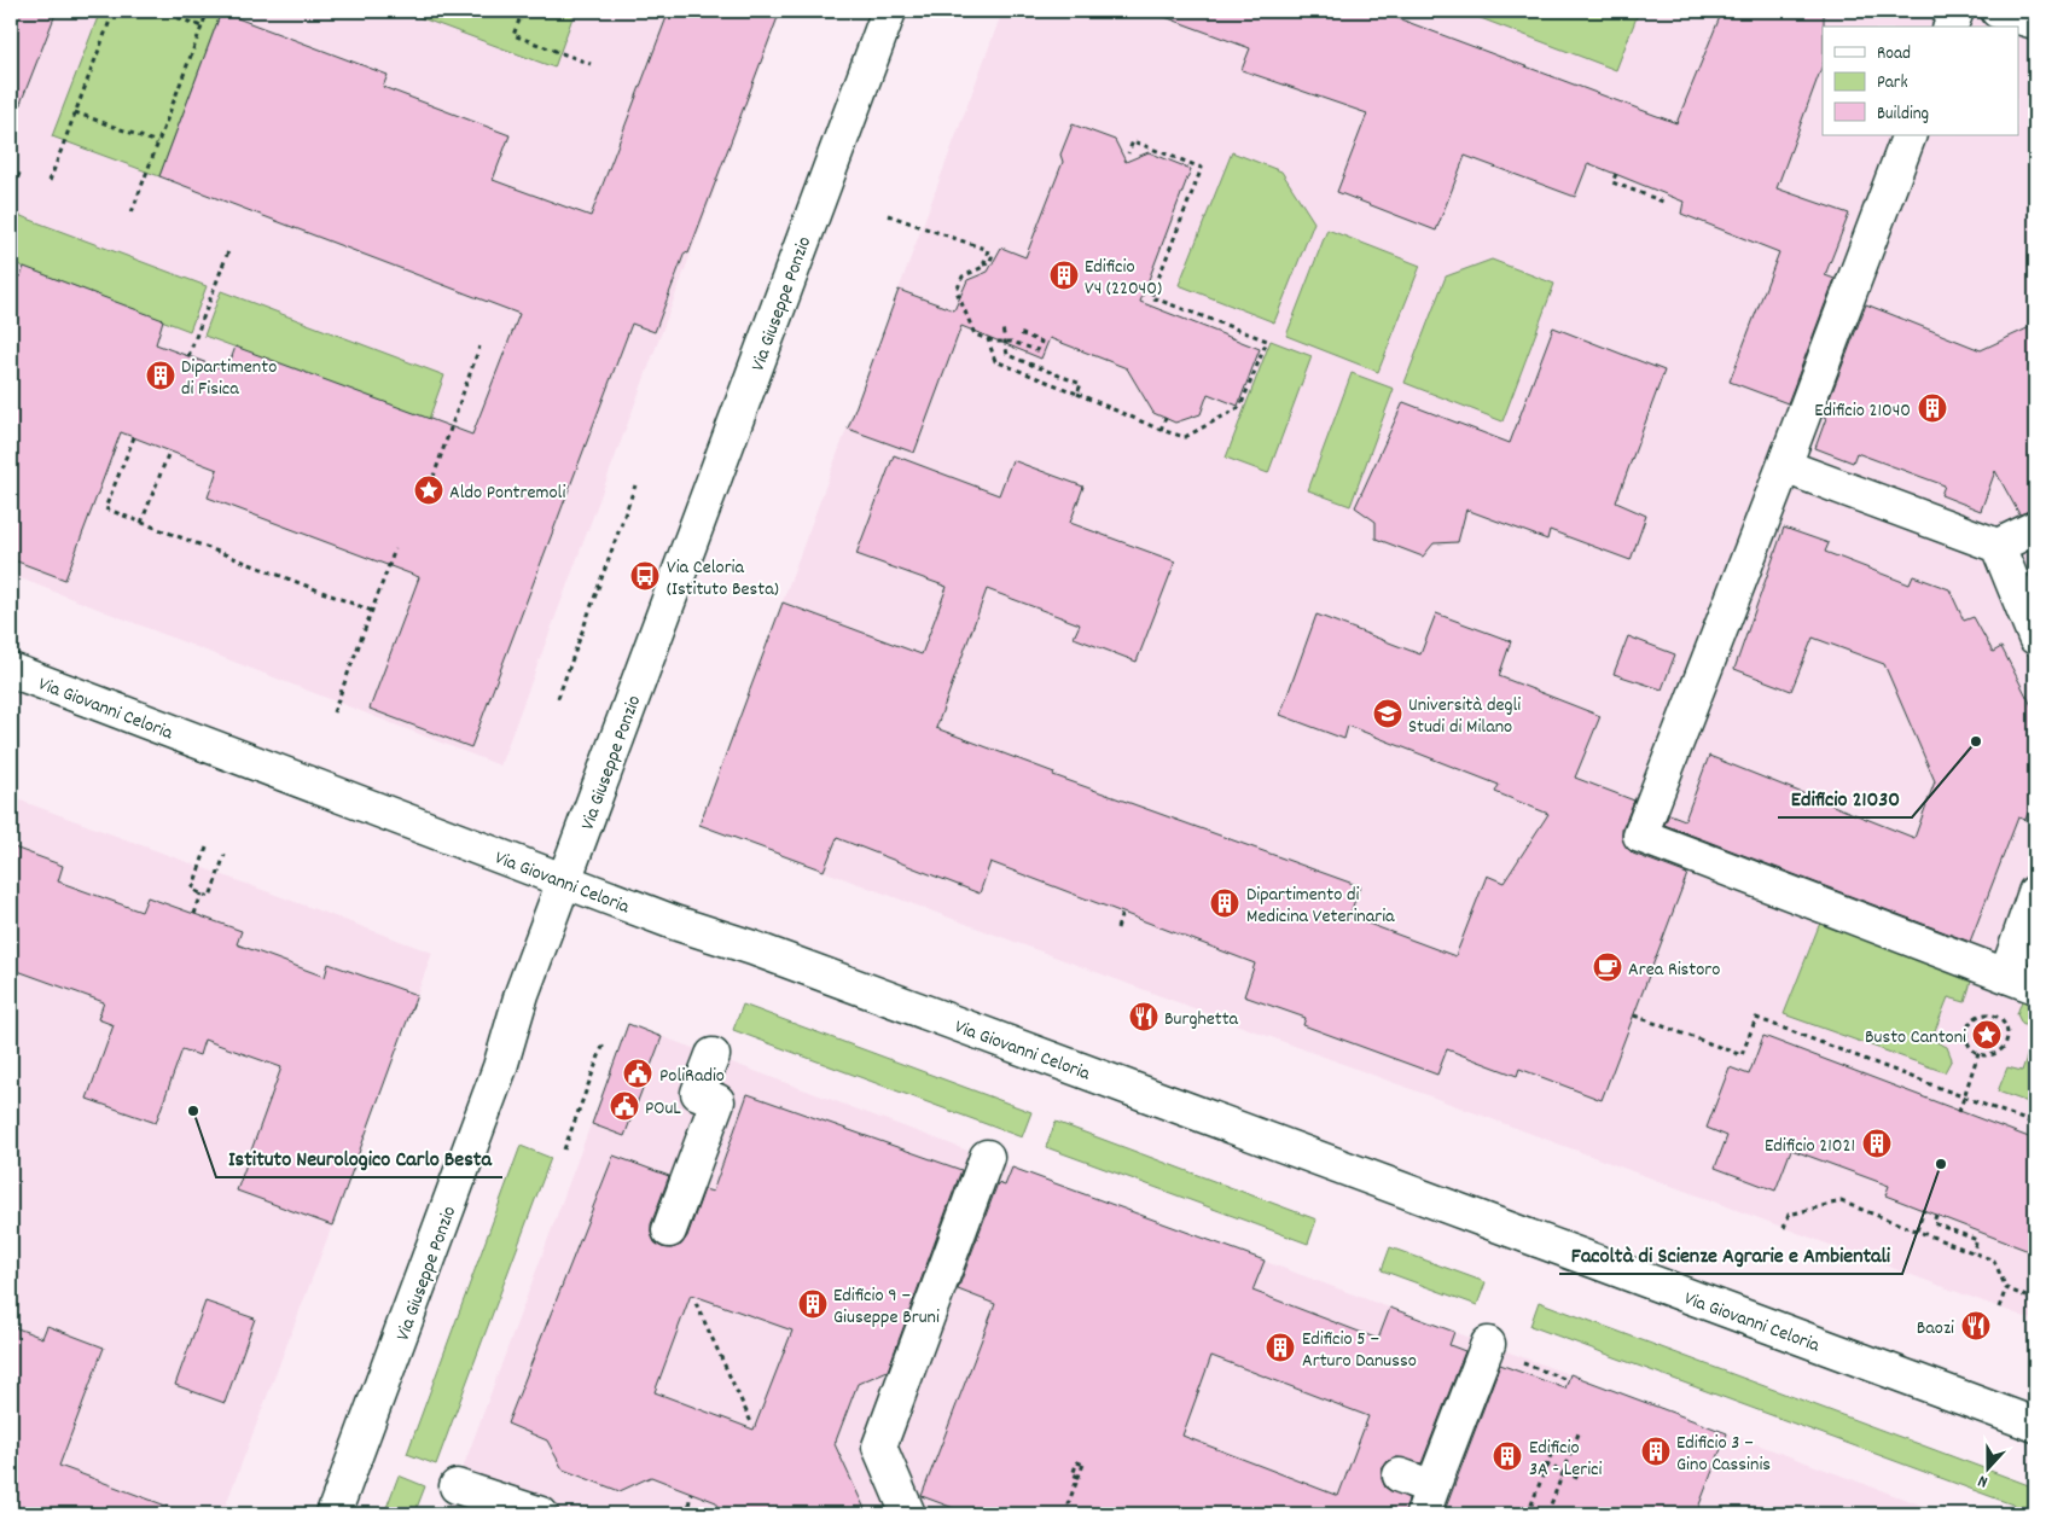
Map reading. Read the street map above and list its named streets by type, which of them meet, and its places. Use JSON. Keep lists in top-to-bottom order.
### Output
{
  "streets": {
    "street": ["Via Giuseppe Ponzio", "Via Giovanni Celoria"]
  },
  "crossings": [
    ["Via Giuseppe Ponzio", "Via Giovanni Celoria"]
  ],
  "places": {
    "building": [
      "Edificio V4 (22040)",
      "Dipartimento di Fisica",
      "Edificio 21040",
      "Dipartimento di Medicina Veterinaria",
      "Edificio 21021",
      "Edificio 9 – Giuseppe Bruni",
      "Edificio 5 – Arturo Danusso",
      "Edificio 3 – Gino Cassinis",
      "Edificio 3A - Lerici"
    ],
    "place": ["Aldo Pontremoli", "Busto Cantoni"],
    "bus stop": ["Via Celoria (Istituto Besta)"],
    "school or university": ["Università degli Studi di Milano"],
    "other": ["Edificio 21030", "Istituto Neurologico Carlo Besta", "Facoltà di Scienze Agrarie e Ambientali"],
    "cafe": ["Area Ristoro"],
    "restaurant": ["Burghetta", "Baozi"],
    "public building": ["PoliRadio", "POuL"]
  },
  "legend": ["Road", "Park", "Building"],
  "north": "bottom"
}
